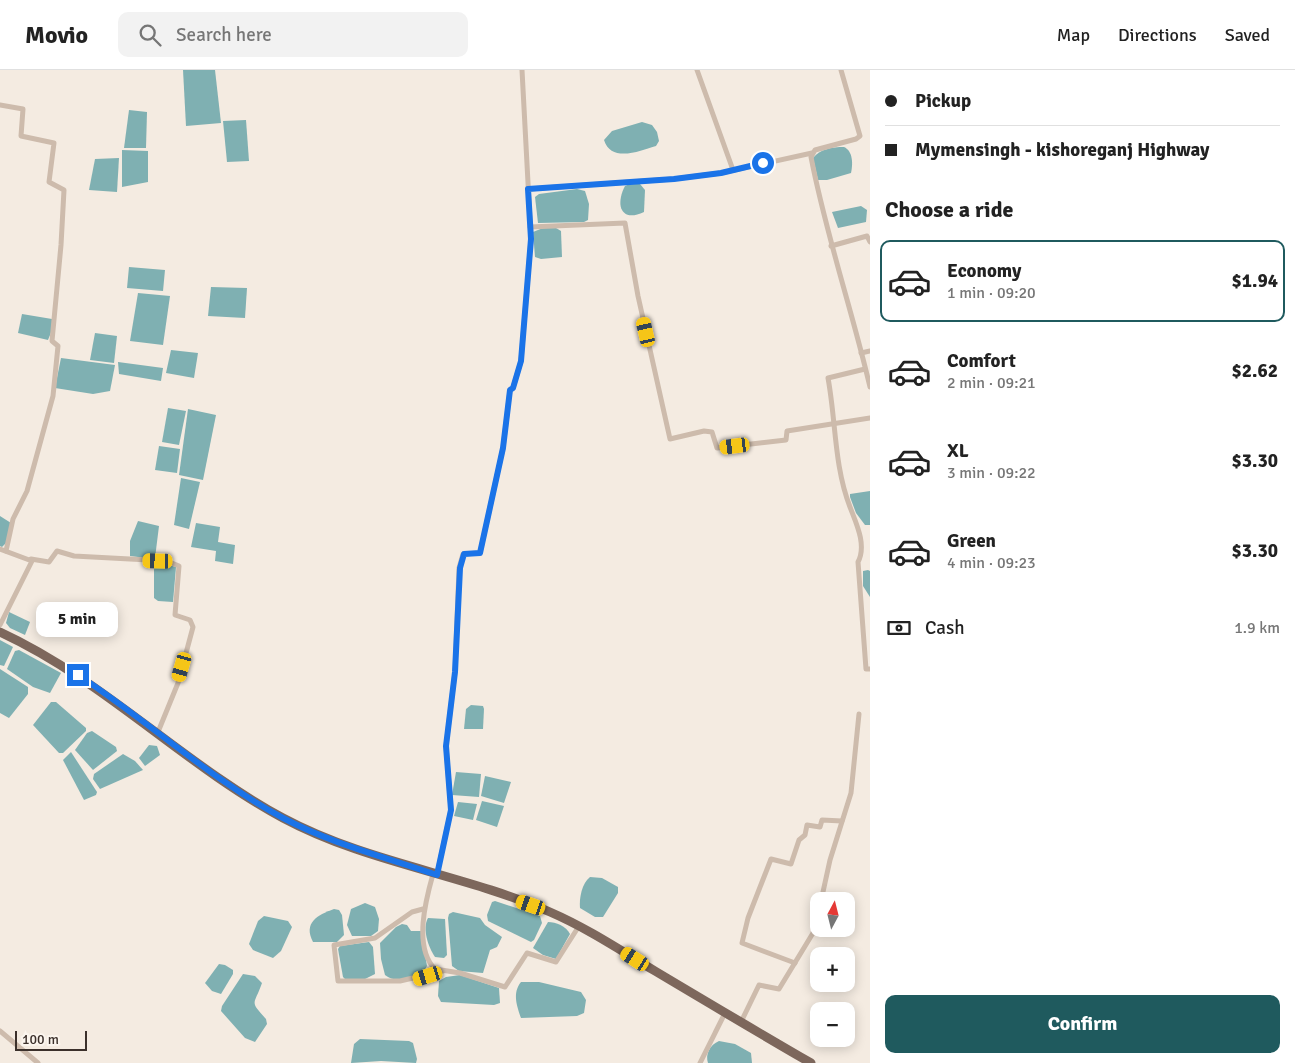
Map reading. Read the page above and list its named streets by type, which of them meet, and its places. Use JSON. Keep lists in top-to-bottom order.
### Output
{
  "scale_bar": "100 m",
  "north": "top",
  "page": {
    "header": "Movio",
    "search": "Search here",
    "nav": ["Map", "Directions", "Saved"],
    "banner": ["Pickup", "Mymensingh - kishoreganj Highway"],
    "heading": "Choose a ride",
    "list": [
      {
        "name": "Economy",
        "note": "1 min · 09:20",
        "value": "$1.94"
      },
      {
        "name": "Comfort",
        "note": "2 min · 09:21",
        "value": "$2.62"
      },
      {
        "name": "XL",
        "note": "3 min · 09:22",
        "value": "$3.30"
      },
      {
        "name": "Green",
        "note": "4 min · 09:23",
        "value": "$3.30"
      }
    ],
    "pay": ["Cash", "1.9 km"],
    "bubble": "5 min",
    "map_buttons": ["+", "−"],
    "buttons": "Confirm",
    "scale": "100 m"
  }
}
